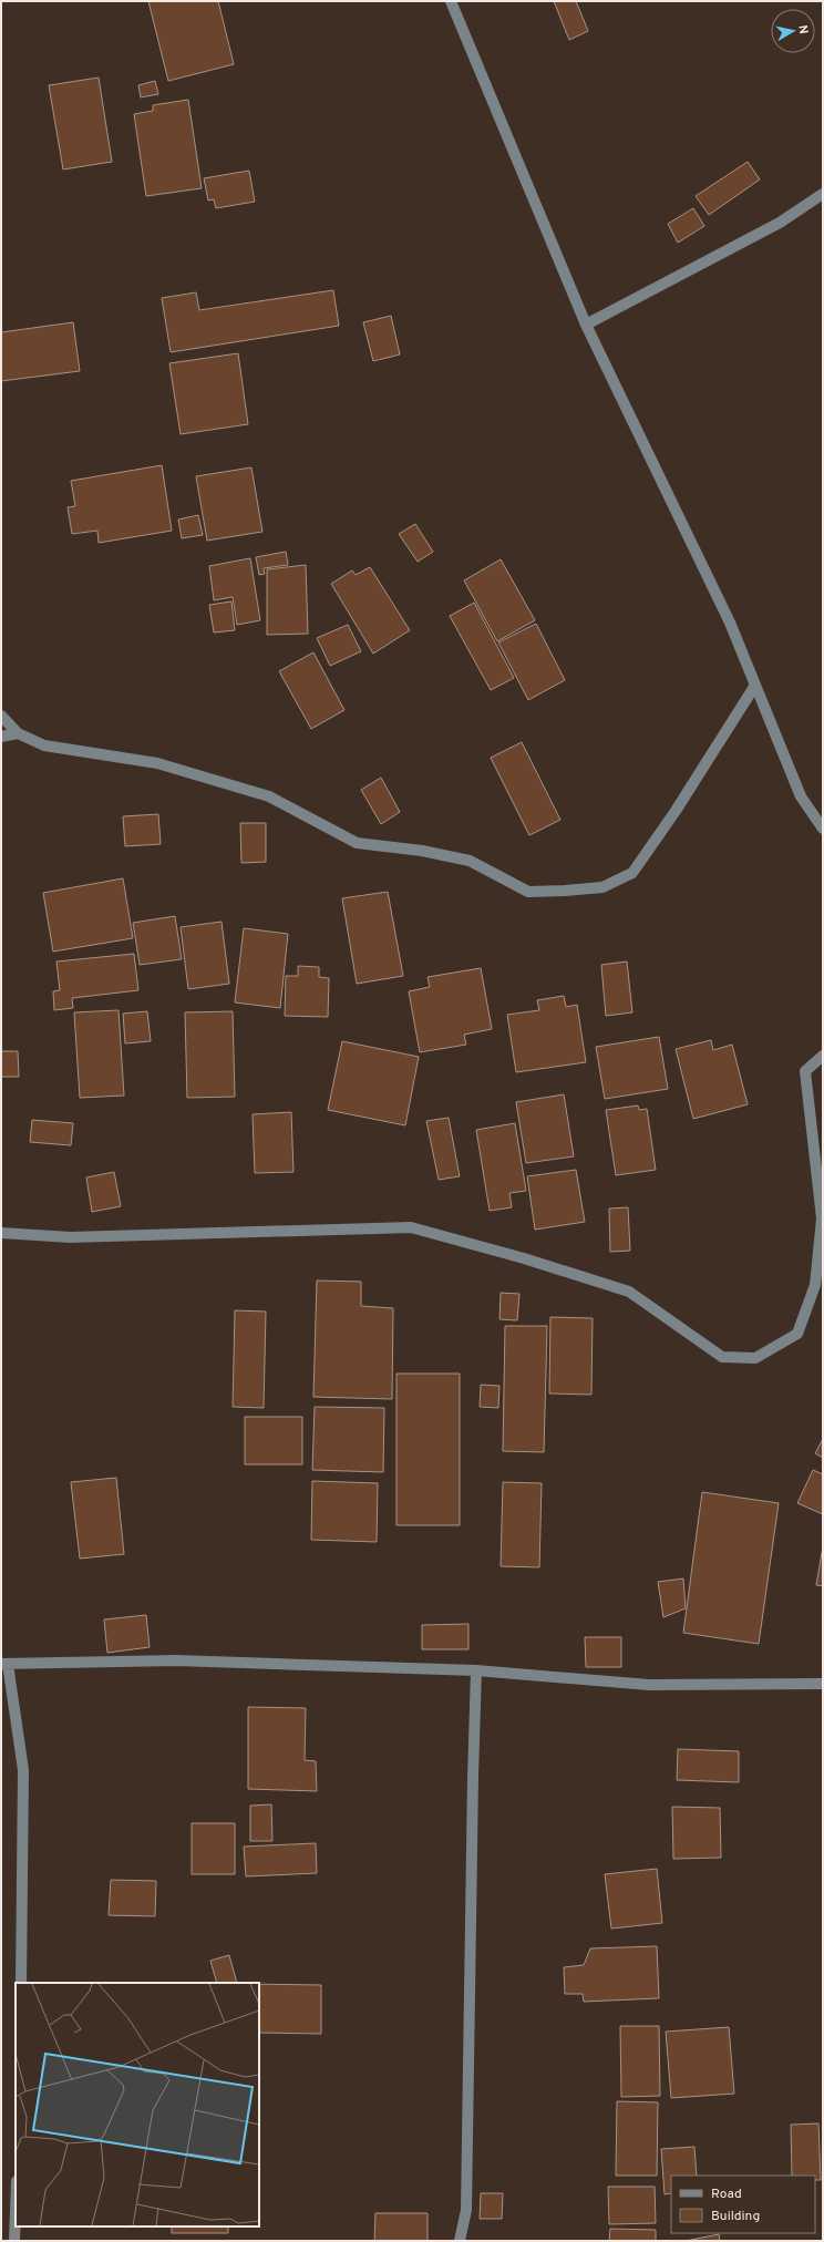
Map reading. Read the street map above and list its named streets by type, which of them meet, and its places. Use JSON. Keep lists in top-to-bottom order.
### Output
{
  "legend": ["Road", "Building"],
  "north": "right"
}
